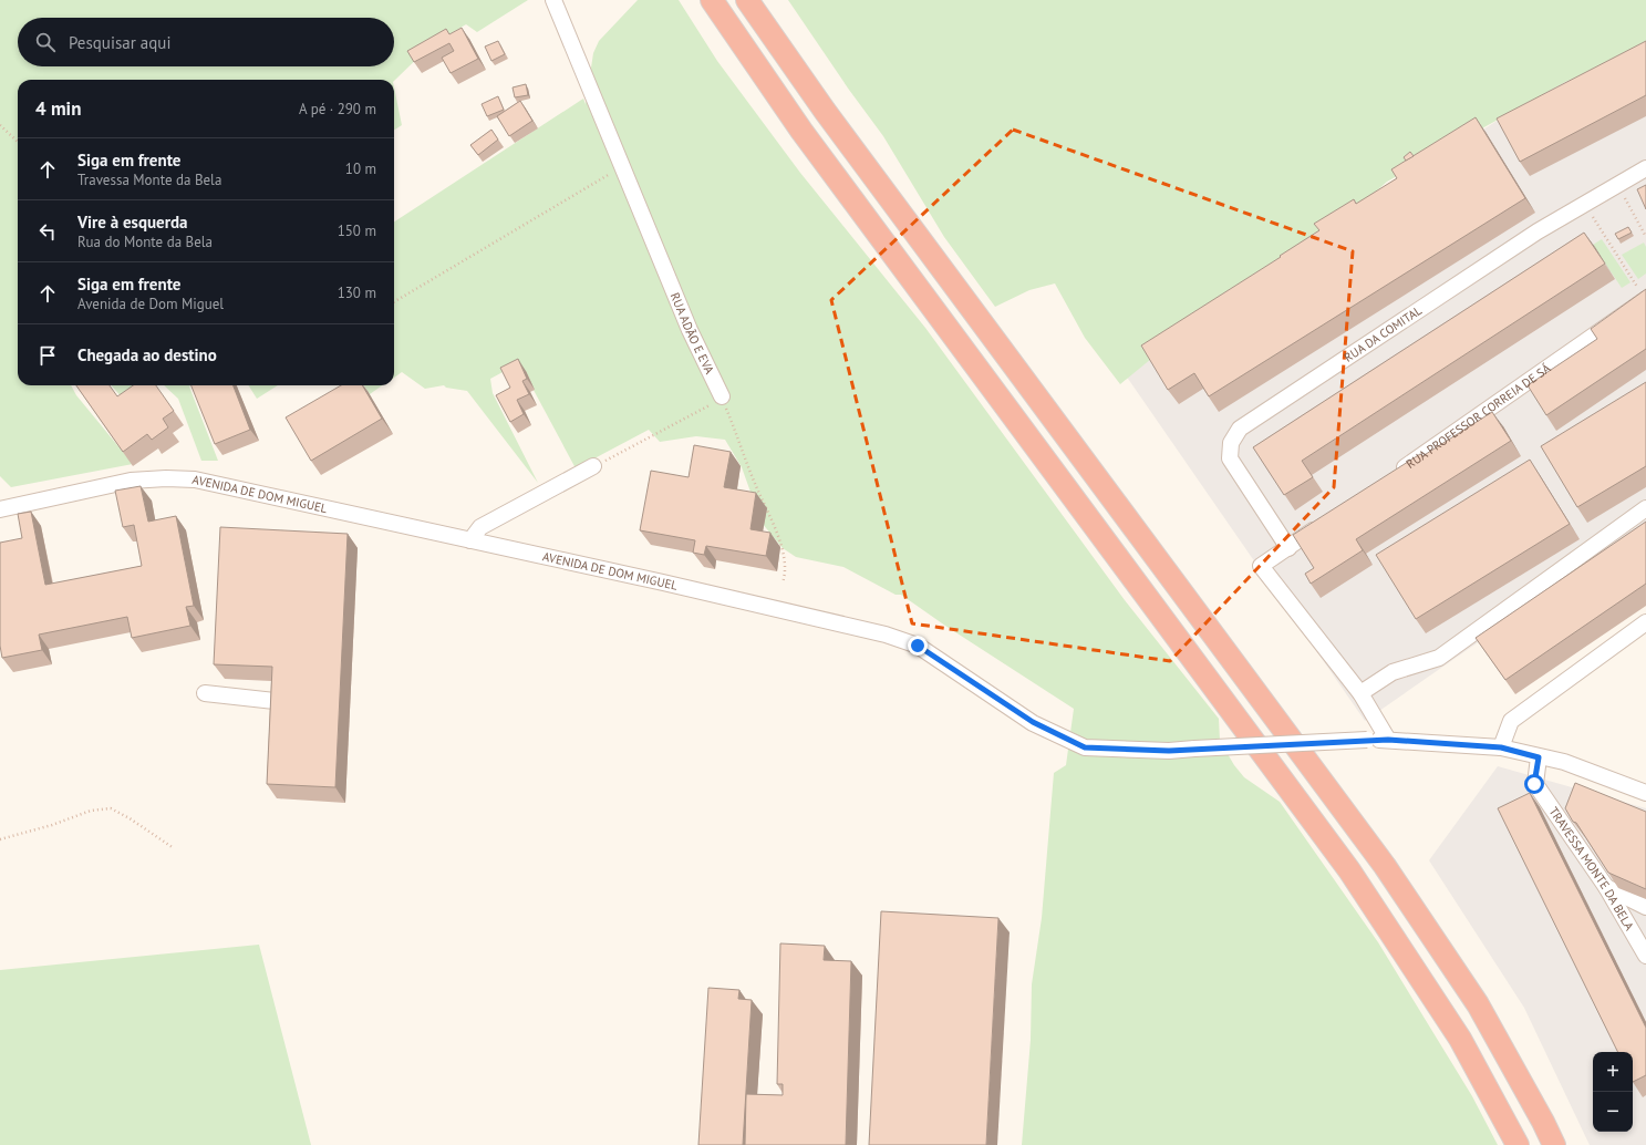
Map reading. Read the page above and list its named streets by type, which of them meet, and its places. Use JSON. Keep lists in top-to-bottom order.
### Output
{
  "streets": {
    "street": [
      "RUA ADÃO E EVA",
      "RUA DA COMITAL",
      "RUA PROFESSOR CORREIA DE SÁ",
      "AVENIDA DE DOM MIGUEL",
      "TRAVESSA MONTE DA BELA"
    ]
  },
  "crossings": [
    ["AVENIDA DE DOM MIGUEL", "TRAVESSA MONTE DA BELA"]
  ],
  "page": {
    "search": "Pesquisar aqui",
    "heading": ["4 min", "A pé · 290 m"],
    "list": [
      ["Siga em frente", "Travessa Monte da Bela", "10 m"],
      ["Vire à esquerda", "Rua do Monte da Bela", "150 m"],
      ["Siga em frente", "Avenida de Dom Miguel", "130 m"],
      "Chegada ao destino"
    ],
    "map_buttons": ["+", "−"]
  }
}
